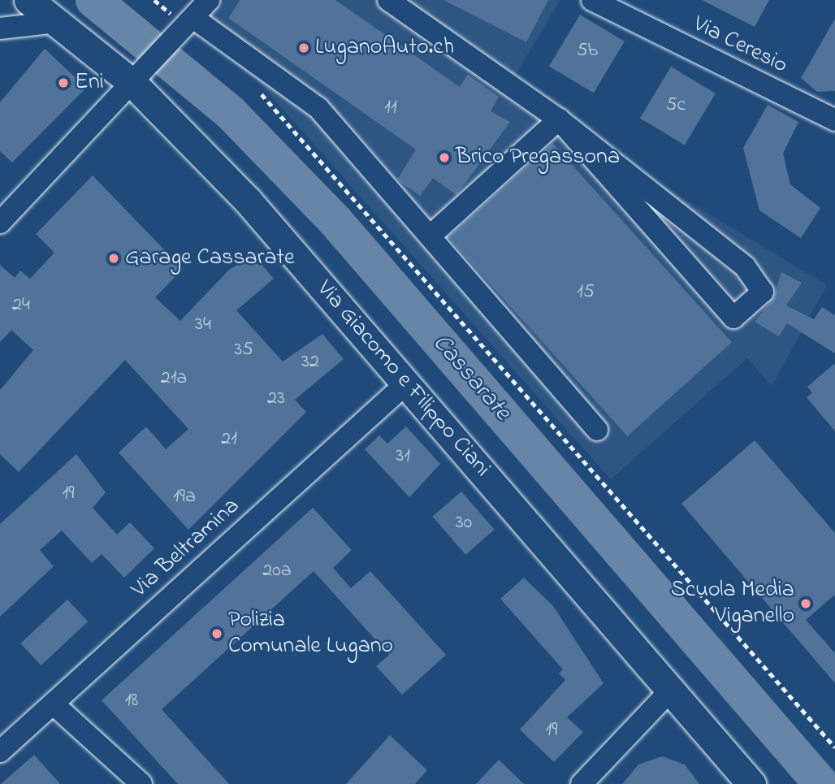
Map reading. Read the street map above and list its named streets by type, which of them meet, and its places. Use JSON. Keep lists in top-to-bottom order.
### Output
{
  "streets": {
    "main road": ["Via Giacomo e Filippo Ciani"],
    "street": ["Via Ceresio", "Via Beltramina"]
  },
  "crossings": [
    ["Via Giacomo e Filippo Ciani", "Via Beltramina"]
  ],
  "water": ["Cassarate"],
  "places": [
    "LuganoAuto.ch",
    "Eni",
    "Brico Pregassona",
    "Garage Cassarate",
    "Scuola Media Viganello",
    "Polizia Comunale Lugano"
  ],
  "house_numbers": [
    "5b",
    "5c",
    "11",
    "15",
    "24",
    "34",
    "35",
    "32",
    "21a",
    "23",
    "21",
    "31",
    "19",
    "19a",
    "30",
    "20a",
    "18",
    "19"
  ]
}
